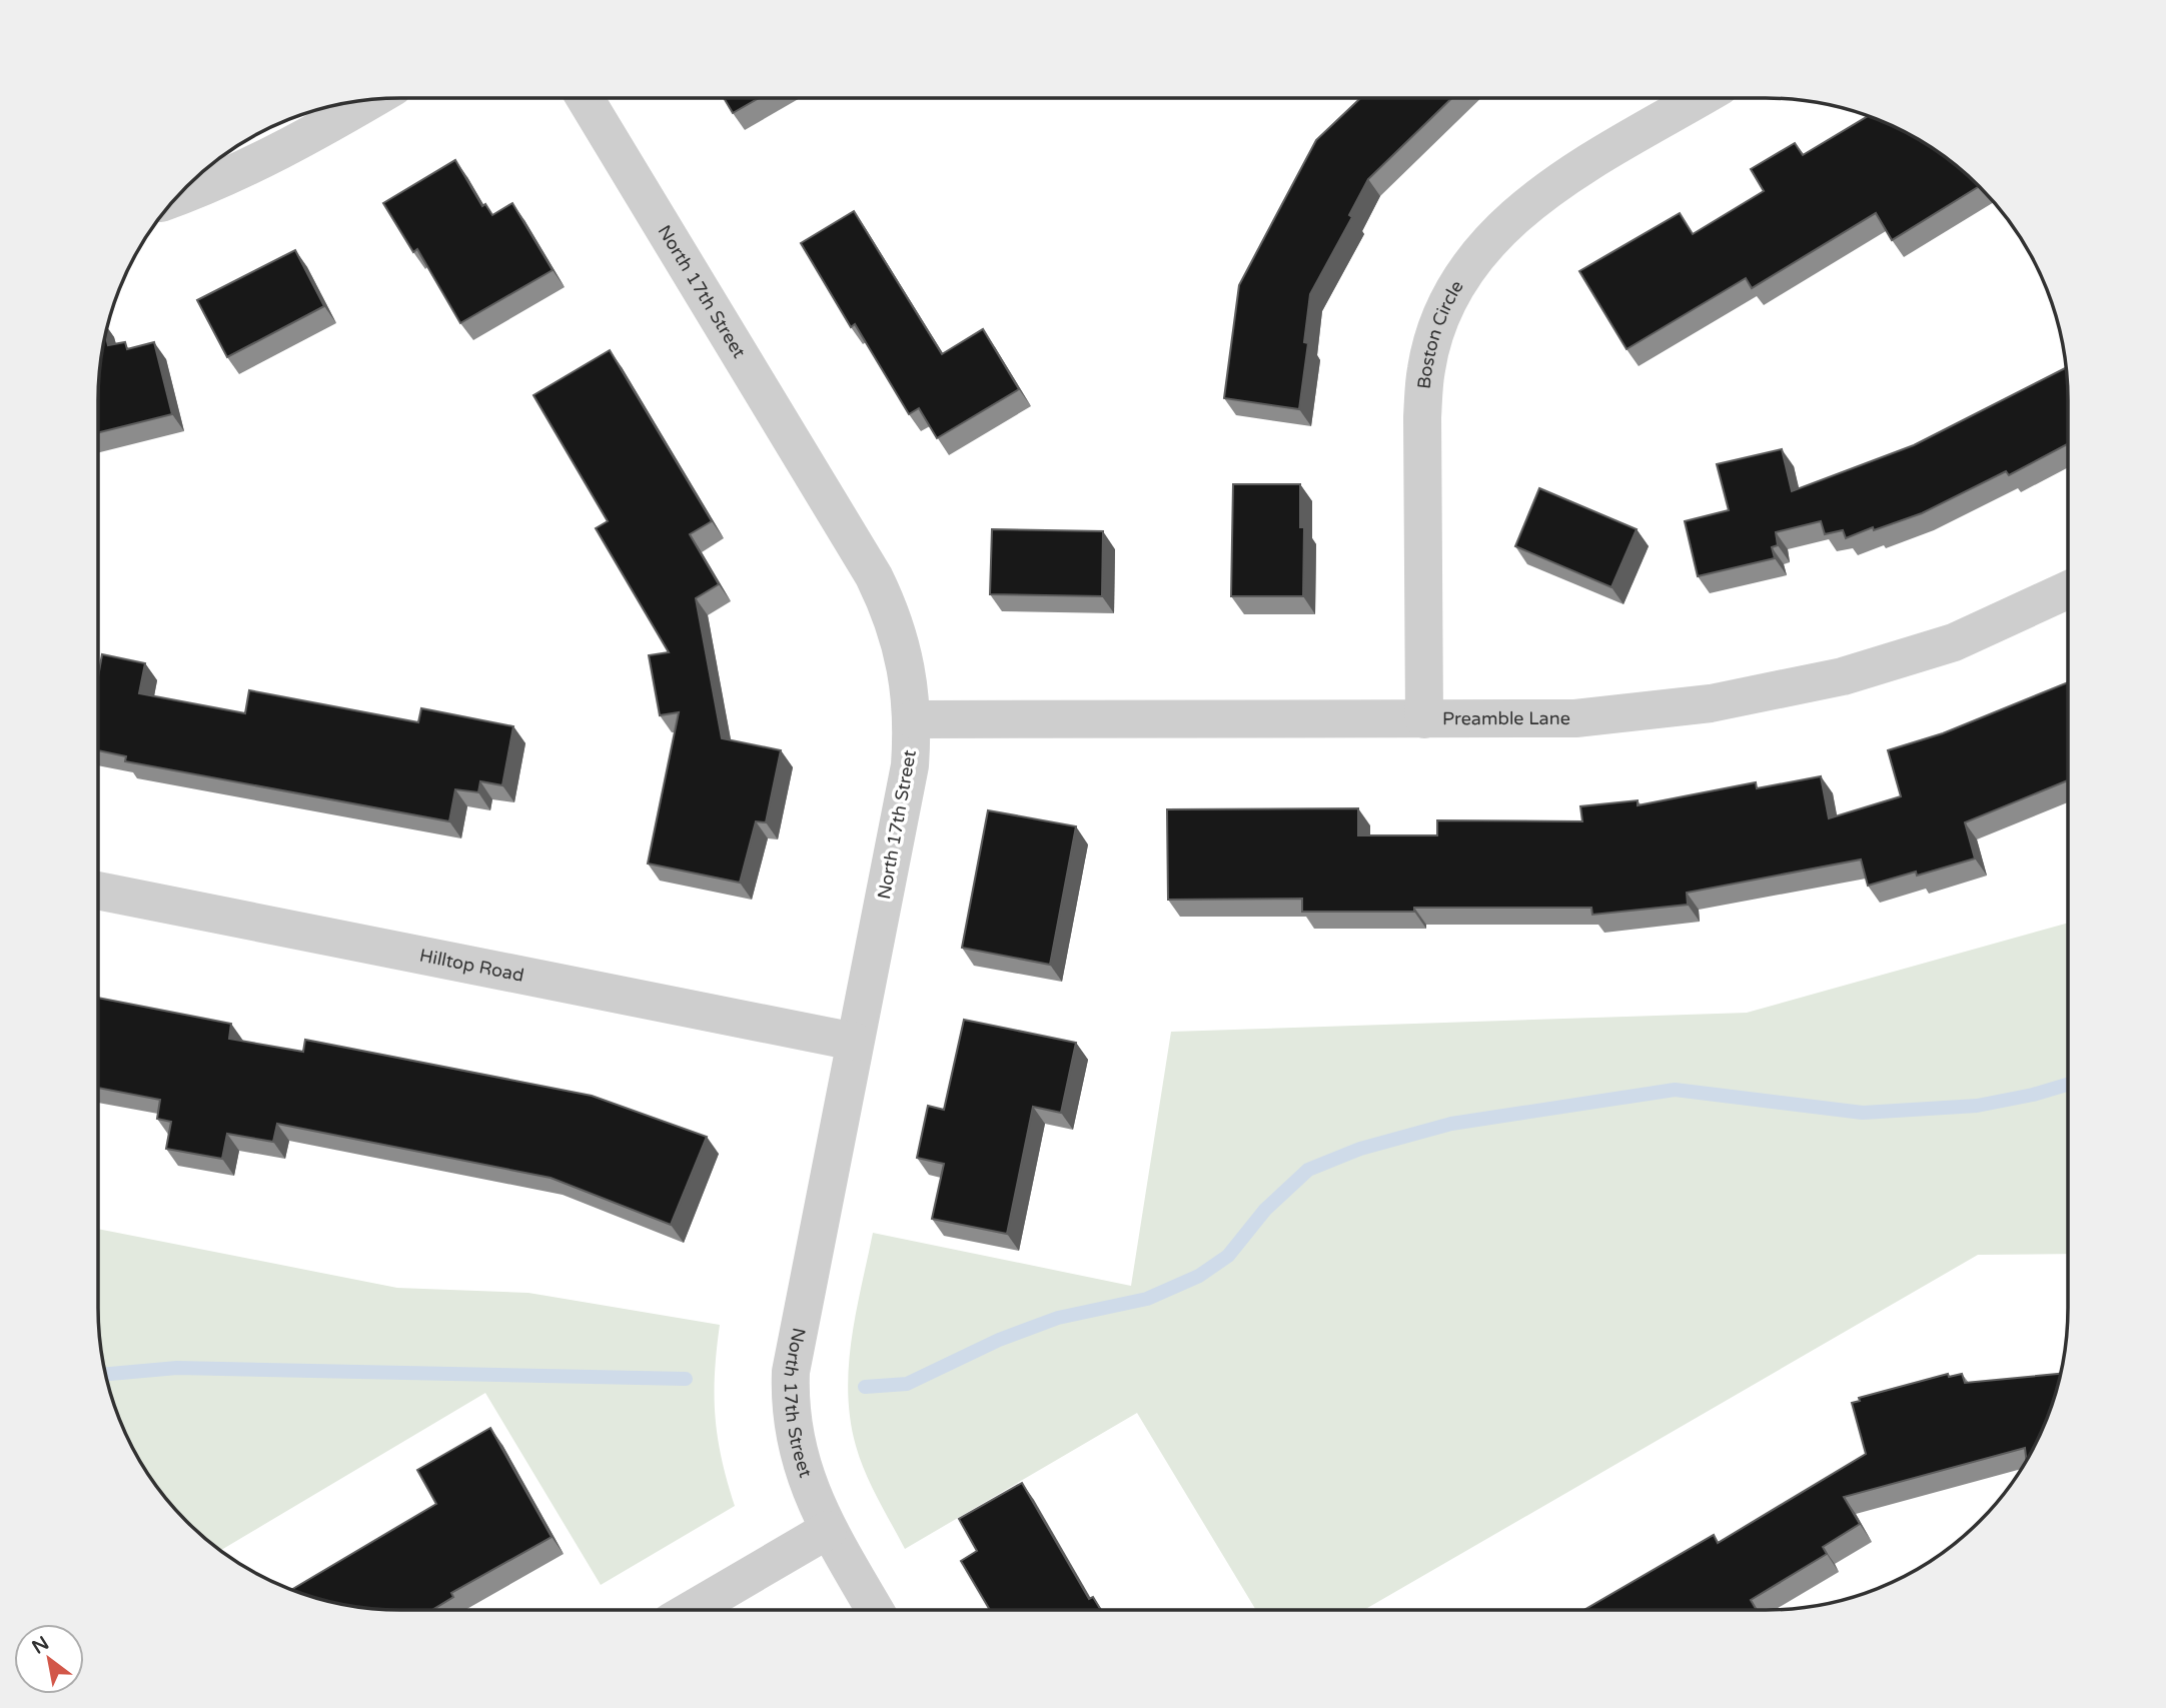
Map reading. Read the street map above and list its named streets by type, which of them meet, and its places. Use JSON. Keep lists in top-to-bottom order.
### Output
{
  "streets": {
    "street": [
      "North 17th Street",
      "Boston Circle",
      "Preamble Lane",
      "Hilltop Road"
    ]
  },
  "crossings": [
    ["North 17th Street", "Preamble Lane"],
    ["North 17th Street", "Hilltop Road"],
    ["Boston Circle", "Preamble Lane"]
  ],
  "north": "top left"
}
